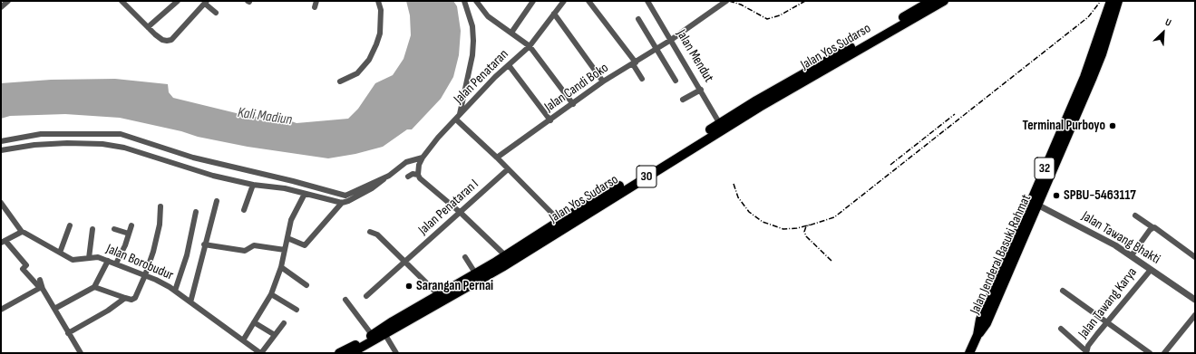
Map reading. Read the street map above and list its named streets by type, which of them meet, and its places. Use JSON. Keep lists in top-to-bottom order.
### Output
{
  "streets": {
    "highway": [
      "Jalan Yos Sudarso",
      "32",
      "30",
      "Jalan Jenderal Basuki Rahmat"
    ],
    "street": [
      "Jalan Mendut",
      "Jalan Penataran",
      "Jalan Candi Boko",
      "Jalan Penataran I",
      "Jalan Tawang Bhakti",
      "Jalan Borobudur",
      "Jalan Tawang Karya"
    ]
  },
  "crossings": [
    ["Jalan Yos Sudarso", "Jalan Mendut"],
    ["Jalan Yos Sudarso", "Jalan Penataran"],
    ["Jalan Mendut", "Jalan Candi Boko"],
    ["Jalan Penataran", "Jalan Candi Boko"],
    ["Jalan Penataran", "Jalan Penataran I"],
    ["Jalan Tawang Bhakti", "Jalan Jenderal Basuki Rahmat"],
    ["Jalan Tawang Bhakti", "Jalan Tawang Karya"]
  ],
  "water": ["Kali Madiun"],
  "places": ["Terminal Purboyo", "SPBU-5463117", "Sarangan Pernai"],
  "north": "top right"
}
